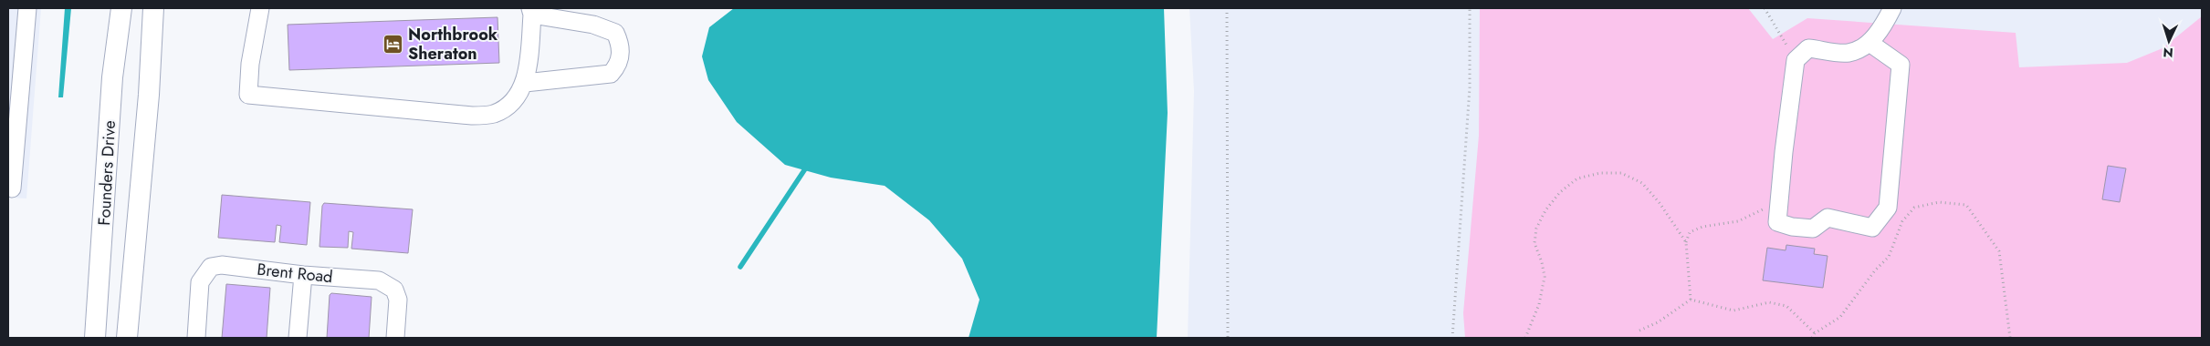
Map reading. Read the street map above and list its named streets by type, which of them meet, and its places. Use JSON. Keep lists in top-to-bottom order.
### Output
{
  "streets": {
    "main road": ["Founders Drive"],
    "street": ["Brent Road"]
  },
  "places": {
    "hotel": ["Northbrook Sheraton"]
  },
  "north": "bottom"
}
